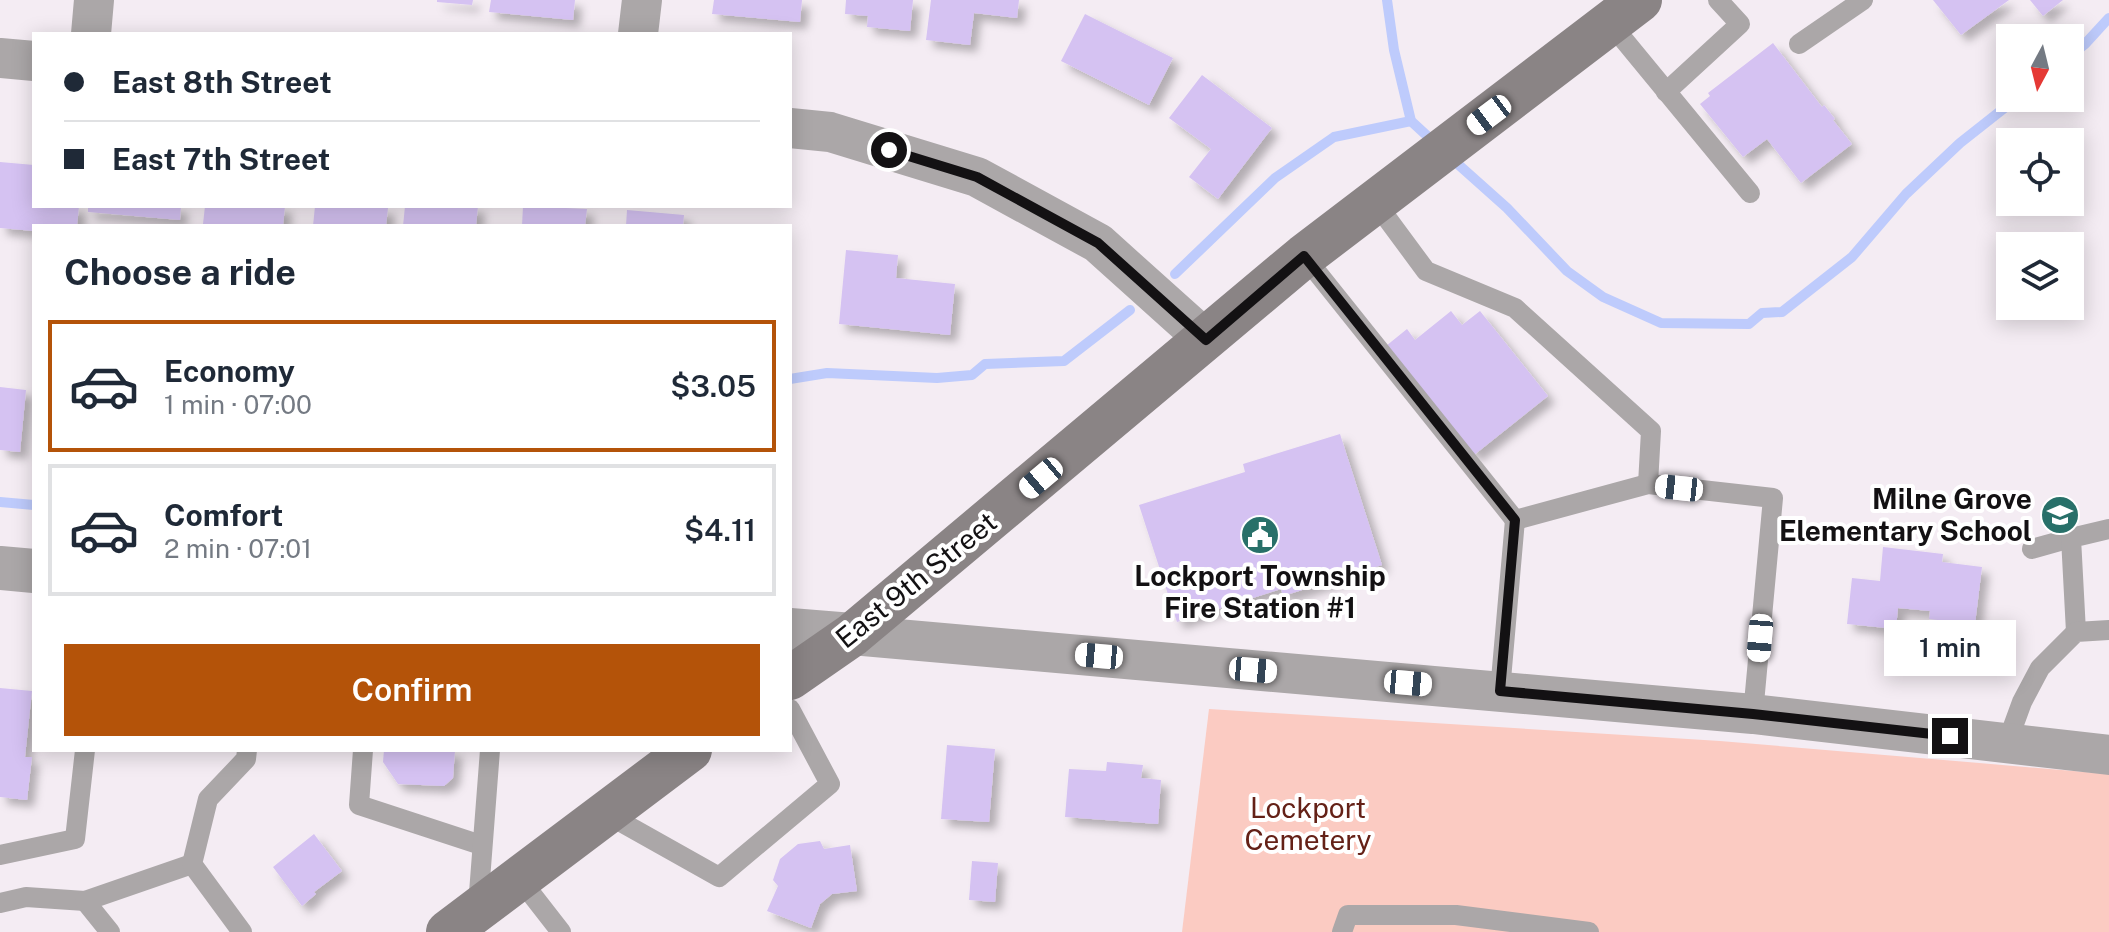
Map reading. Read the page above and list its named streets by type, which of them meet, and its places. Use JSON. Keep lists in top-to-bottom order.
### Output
{
  "streets": {
    "main road": ["East 9th Street"]
  },
  "parks": ["Lockport Cemetery"],
  "places": {
    "school or university": ["Milne Grove Elementary School"],
    "public building": ["Lockport Township Fire Station #1"]
  },
  "north": "bottom",
  "page": {
    "banner": ["East 8th Street", "East 7th Street"],
    "heading": "Choose a ride",
    "list": [
      {
        "name": "Economy",
        "note": "1 min · 07:00",
        "value": "$3.05"
      },
      {
        "name": "Comfort",
        "note": "2 min · 07:01",
        "value": "$4.11"
      }
    ],
    "bubble": "1 min",
    "buttons": "Confirm"
  }
}
